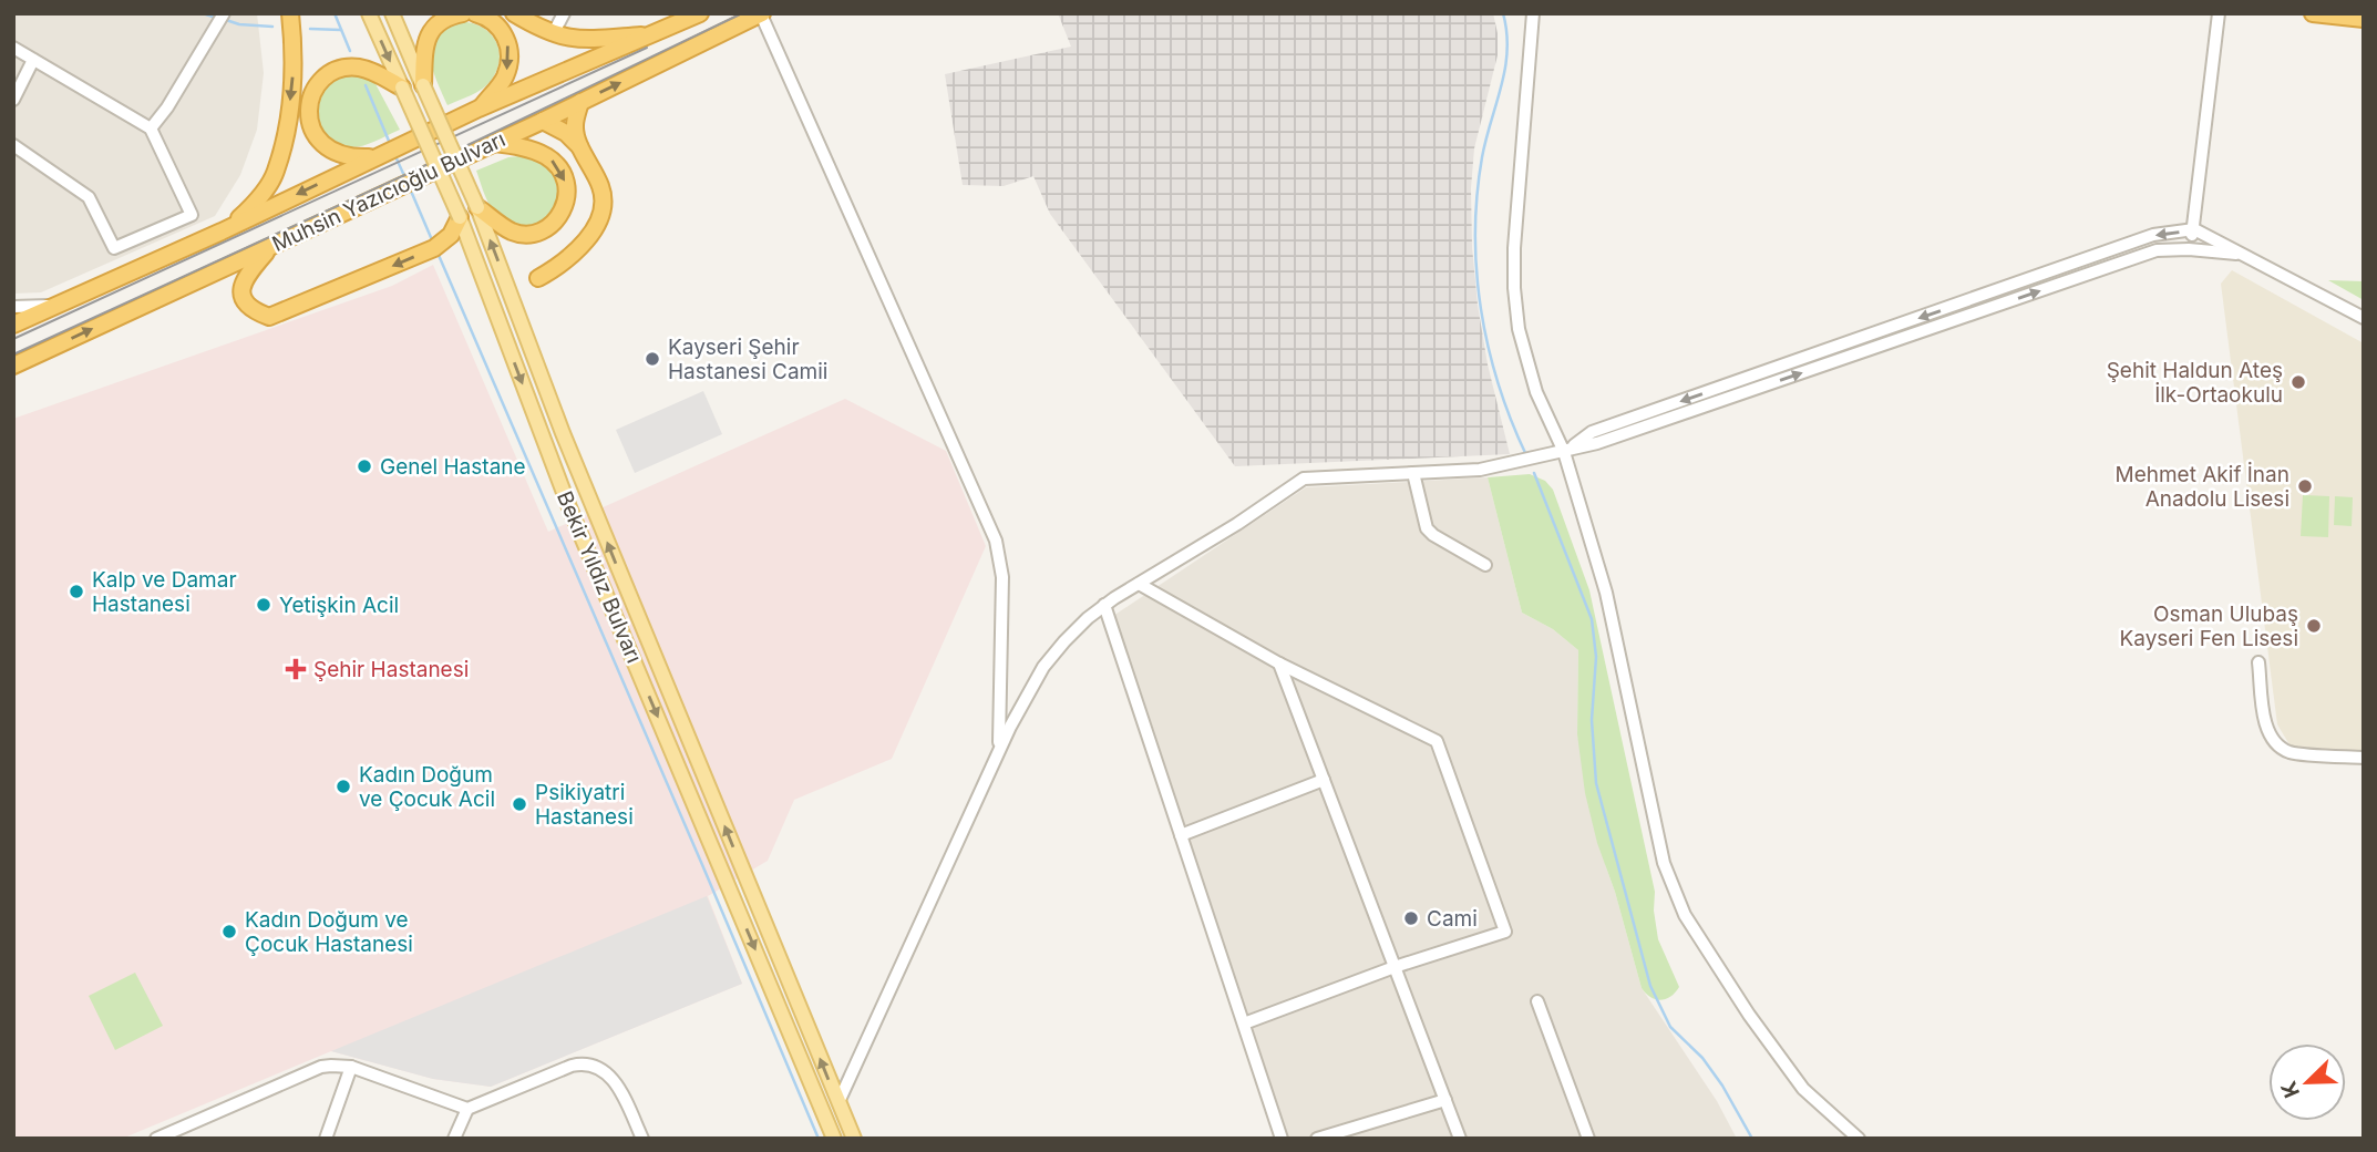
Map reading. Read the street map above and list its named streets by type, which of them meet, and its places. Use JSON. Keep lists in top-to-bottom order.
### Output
{
  "streets": {
    "highway": ["Muhsin Yazıcıoğlu Bulvarı"],
    "main road": ["Bekir Yıldız Bulvarı"]
  },
  "places": {
    "other": [
      "Kayseri Şehir Hastanesi Camii",
      "Şehit Haldun Ateş İlk-Ortaokulu",
      "Genel Hastane",
      "Mehmet Akif İnan Anadolu Lisesi",
      "Kalp ve Damar Hastanesi",
      "Yetişkin Acil",
      "Osman Ulubaş Kayseri Fen Lisesi",
      "Kadın Doğum ve Çocuk Acil",
      "Psikiyatri Hastanesi",
      "Cami",
      "Kadın Doğum ve Çocuk Hastanesi"
    ],
    "health": ["Şehir Hastanesi"]
  },
  "north": "bottom left"
}
